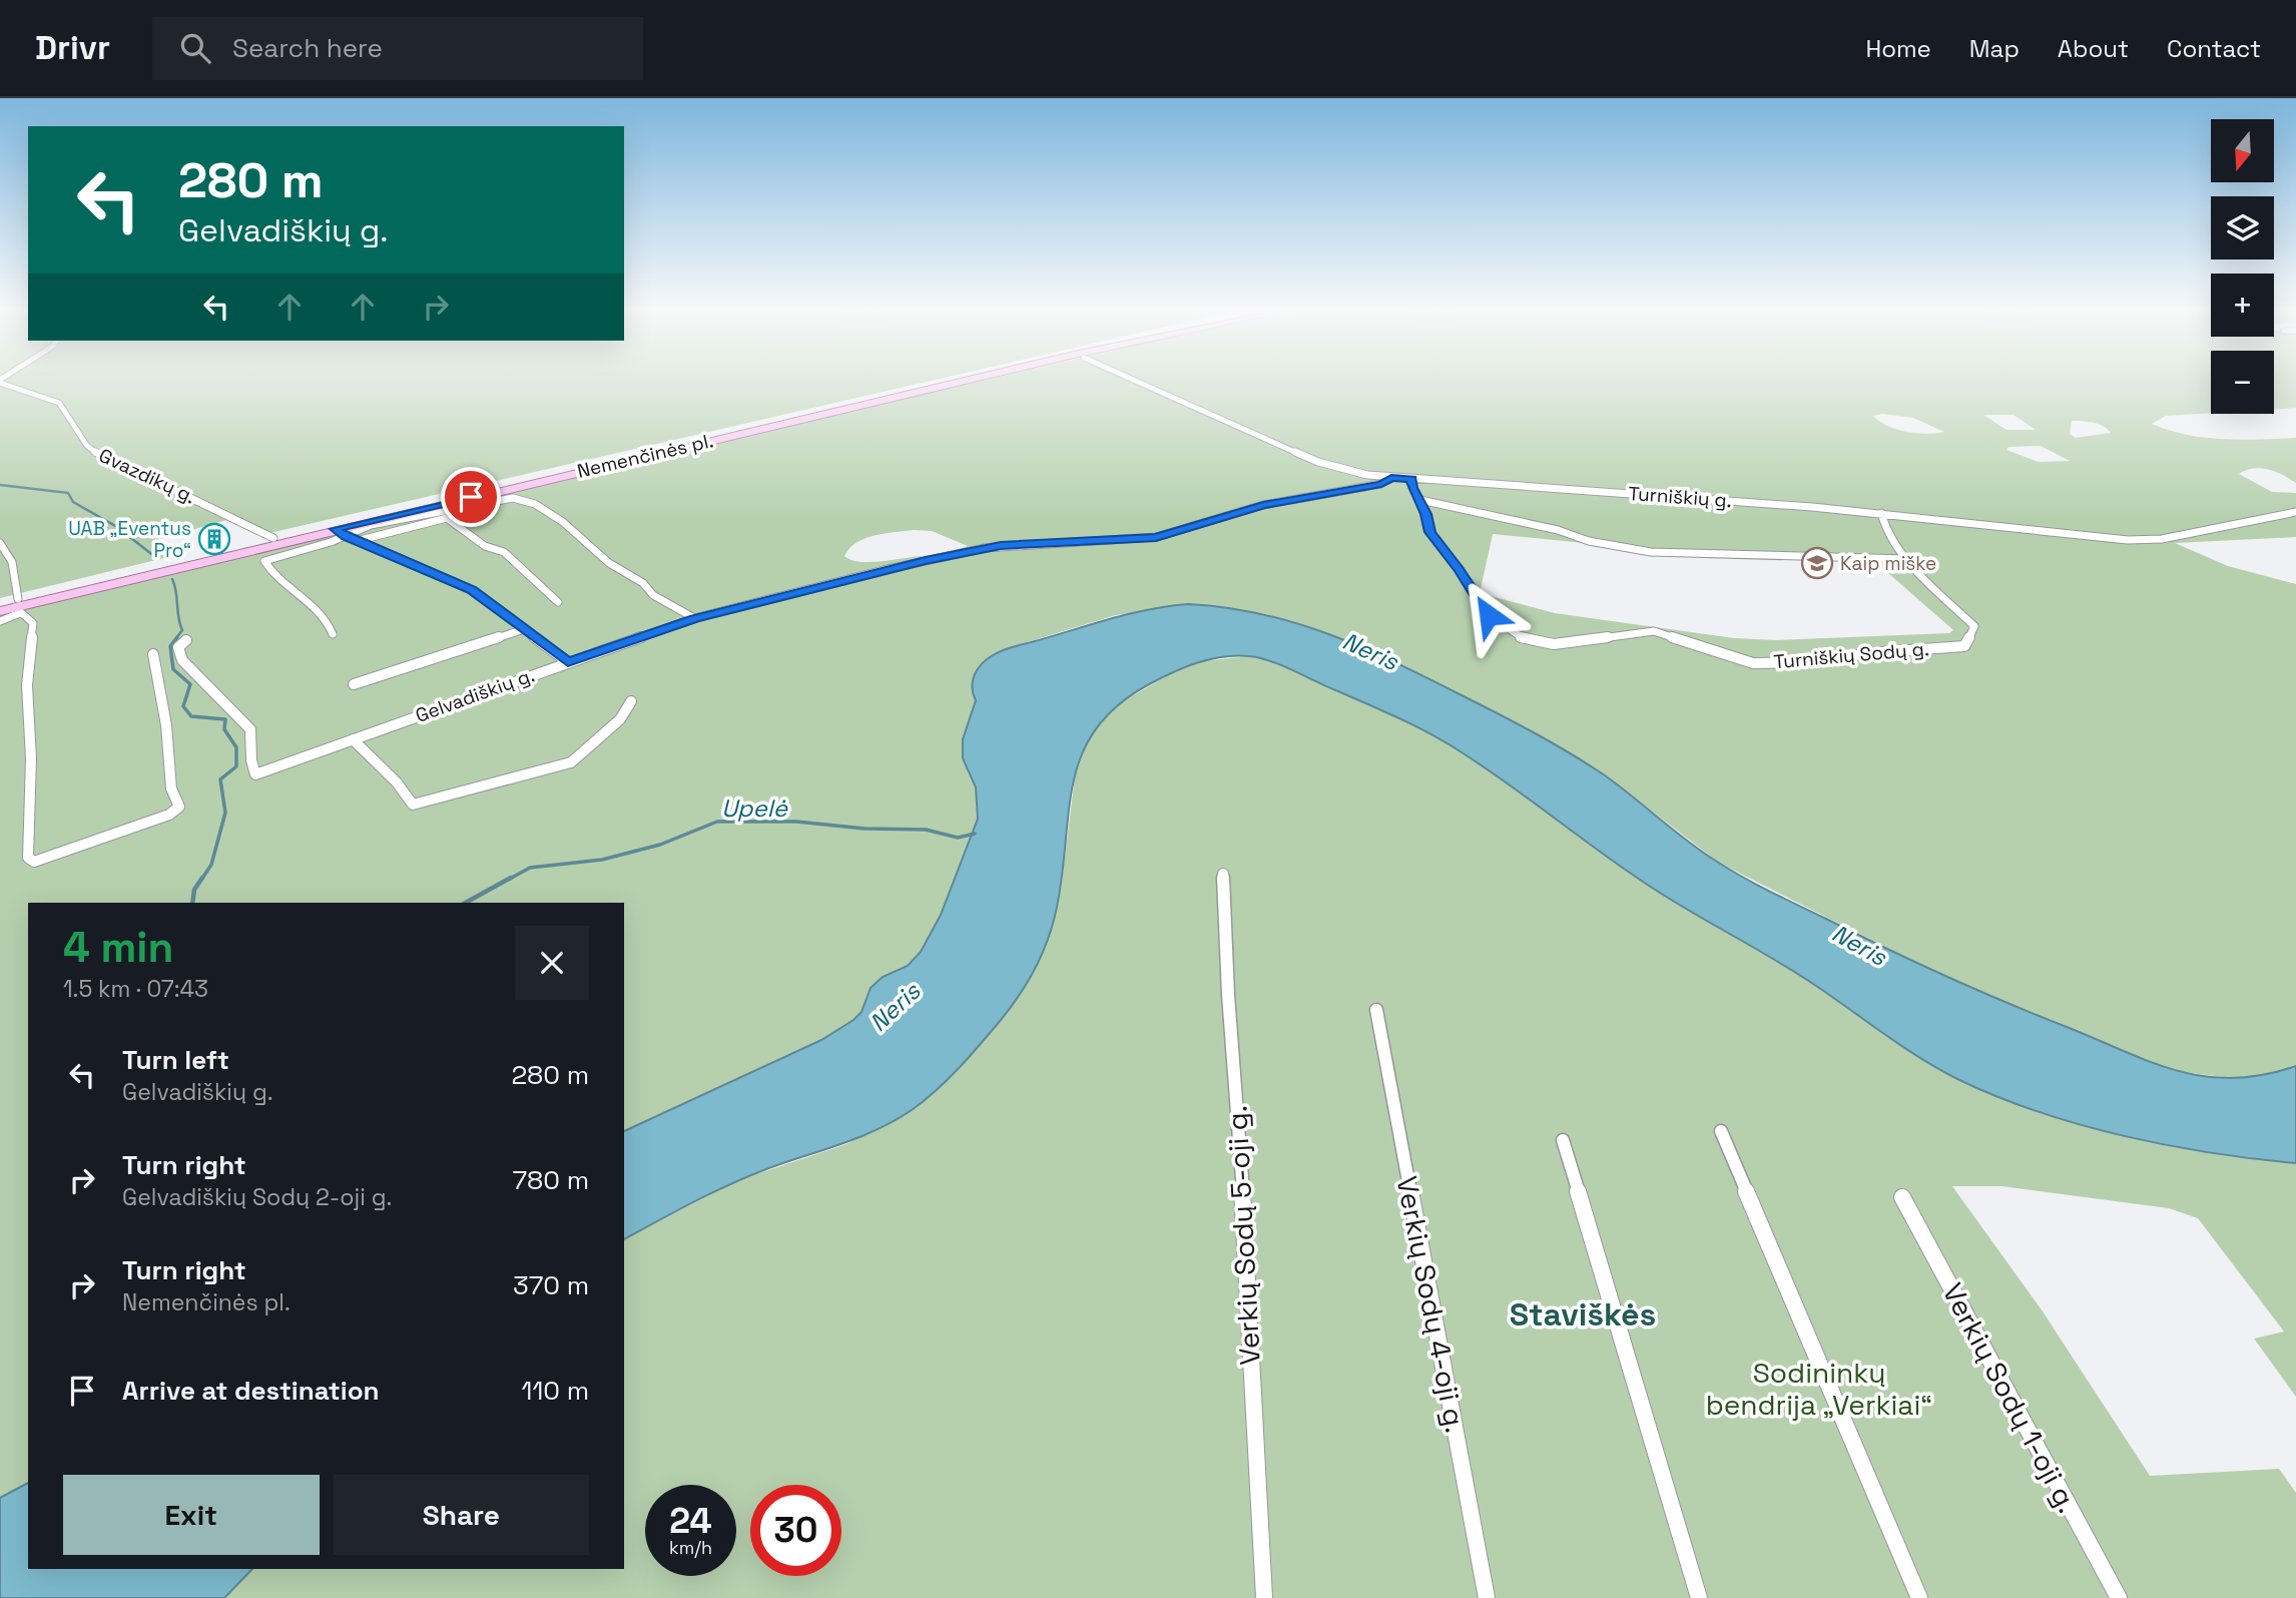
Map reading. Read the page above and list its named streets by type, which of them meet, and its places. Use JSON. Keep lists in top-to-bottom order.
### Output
{
  "streets": {
    "main road": ["Nemenčinės pl."],
    "street": [
      "Gvazdikų g.",
      "Turniškių g.",
      "Turniškių Sodų g.",
      "Gelvadiškių g.",
      "Verkių Sodų 5-oji g.",
      "Verkių Sodų 4-oji g.",
      "Verkių Sodų 1-oji g."
    ]
  },
  "crossings": [
    ["Nemenčinės pl.", "Gvazdikų g."],
    ["Turniškių g.", "Turniškių Sodų g."],
    ["Turniškių g.", "Gelvadiškių g."]
  ],
  "districts": ["Staviškės"],
  "water": ["Neris", "Upelė"],
  "parks": ["Sodininkų bendrija „Verkiai“"],
  "places": {
    "building": ["UAB „Eventus Pro“"],
    "school or university": ["Kaip miške"]
  },
  "north": "bottom",
  "page": {
    "header": "Drivr",
    "search": "Search here",
    "nav": [
      "Home",
      "Map",
      "About",
      "Contact"
    ],
    "map_buttons": ["+", "−"],
    "turn": ["280 m", "Gelvadiškių g."],
    "heading": ["4 min", "1.5 km · 07:43"],
    "list": [
      {
        "name": "Turn left",
        "note": "Gelvadiškių g.",
        "value": "280 m"
      },
      {
        "name": "Turn right",
        "note": "Gelvadiškių Sodų 2-oji g.",
        "value": "780 m"
      },
      {
        "name": "Turn right",
        "note": "Nemenčinės pl.",
        "value": "370 m"
      },
      {
        "name": "Arrive at destination",
        "value": "110 m"
      }
    ],
    "buttons": ["Exit", "Share"],
    "speed": "24 km/h",
    "limit": "30"
  }
}
